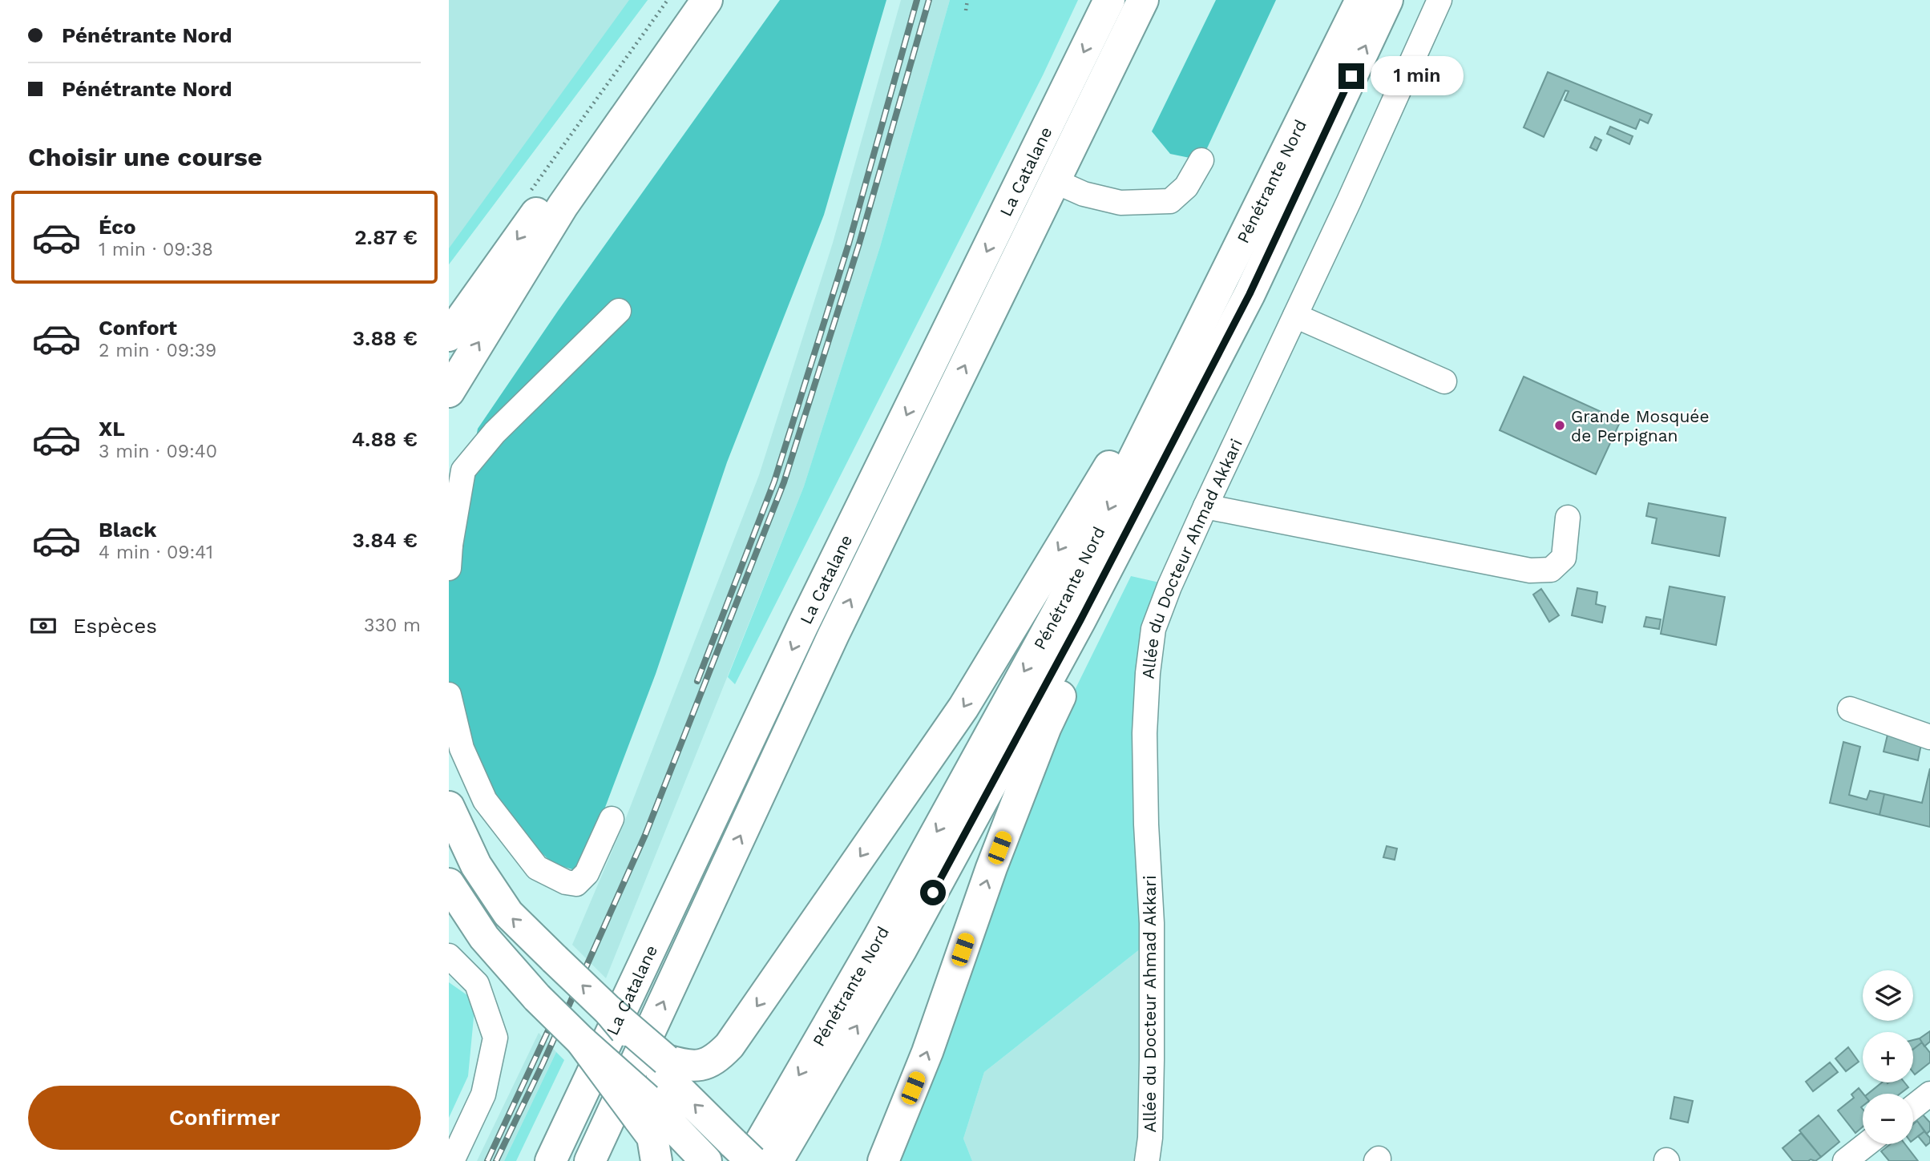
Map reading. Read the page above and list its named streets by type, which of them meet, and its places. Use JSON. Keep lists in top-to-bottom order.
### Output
{
  "streets": {
    "main road": ["La Catalane", "Pénétrante Nord"],
    "street": ["Allée du Docteur Ahmad Akkari"]
  },
  "places": ["Grande Mosquée de Perpignan"],
  "page": {
    "banner": ["Pénétrante Nord", "Pénétrante Nord"],
    "bubble": "1 min",
    "heading": "Choisir une course",
    "list": [
      {
        "name": "Éco",
        "note": "1 min · 09:38",
        "value": "2.87 €"
      },
      {
        "name": "Confort",
        "note": "2 min · 09:39",
        "value": "3.88 €"
      },
      {
        "name": "XL",
        "note": "3 min · 09:40",
        "value": "4.88 €"
      },
      {
        "name": "Black",
        "note": "4 min · 09:41",
        "value": "3.84 €"
      }
    ],
    "pay": ["Espèces", "330 m"],
    "map_buttons": ["+", "−"],
    "buttons": "Confirmer"
  }
}
